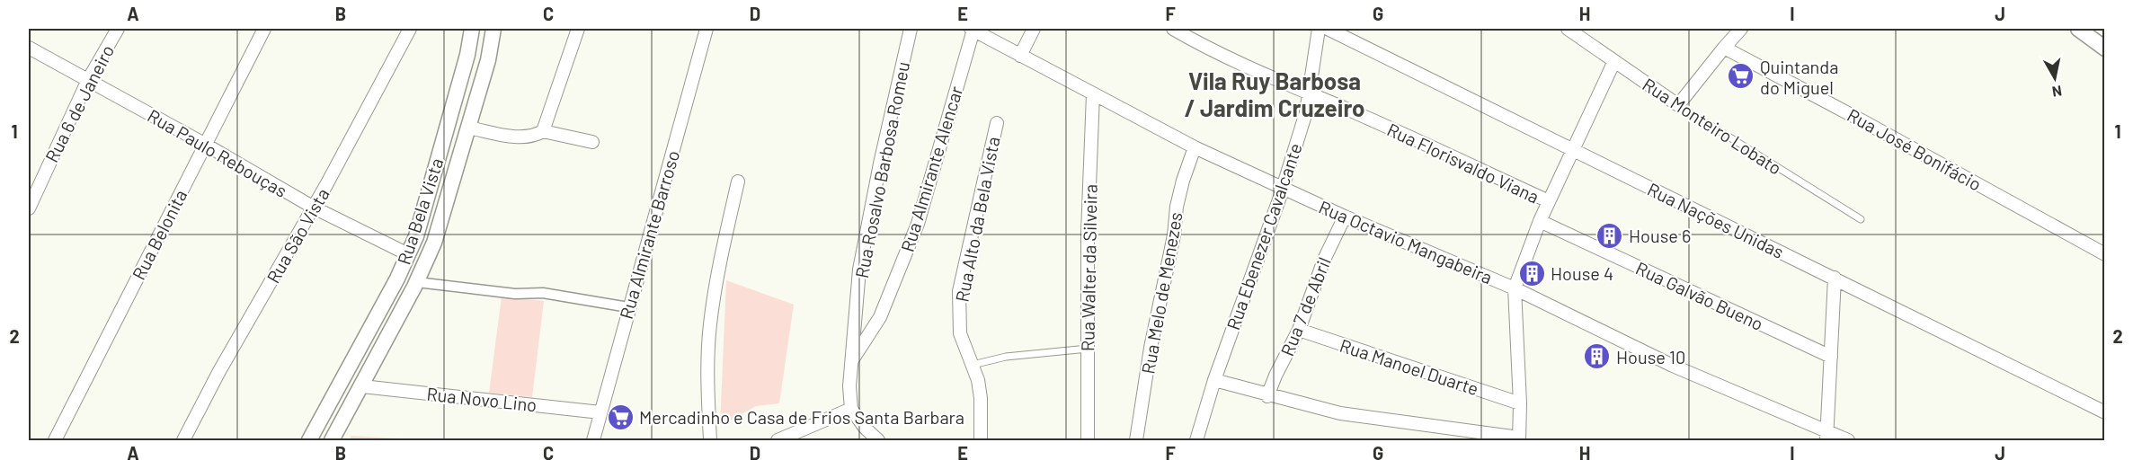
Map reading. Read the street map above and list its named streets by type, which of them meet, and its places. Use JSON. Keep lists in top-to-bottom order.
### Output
{
  "streets": {
    "street": [
      "Rua 6 de Janeiro",
      "Rua Monteiro Lobato",
      "Rua José Bonifácio",
      "Rua Paulo Rebouças",
      "Rua Florisvaldo Viana",
      "Rua Almirante Alencar",
      "Rua Rosalvo Barbosa Romeu",
      "Rua Bela Vista",
      "Rua Alto da Bela Vista",
      "Rua Nações Unidas",
      "Rua Belonita",
      "Rua Almirante Barroso",
      "Rua São Vista",
      "Rua Ebenezer Cavalcante",
      "Rua Octavio Mangabeira",
      "Rua Walter da Silveira",
      "Rua Melo de Menezes",
      "Rua Galvão Bueno",
      "Rua 7 de Abril",
      "Rua Manoel Duarte",
      "Rua Novo Lino"
    ]
  },
  "crossings": [
    ["Rua 6 de Janeiro", "Rua Paulo Rebouças"],
    ["Rua Paulo Rebouças", "Rua Bela Vista"],
    ["Rua Paulo Rebouças", "Rua Belonita"],
    ["Rua Paulo Rebouças", "Rua São Vista"],
    ["Rua Florisvaldo Viana", "Rua Ebenezer Cavalcante"],
    ["Rua Almirante Alencar", "Rua Rosalvo Barbosa Romeu"],
    ["Rua Almirante Alencar", "Rua Octavio Mangabeira"],
    ["Rua Bela Vista", "Rua Novo Lino"],
    ["Rua Almirante Barroso", "Rua Novo Lino"],
    ["Rua Ebenezer Cavalcante", "Rua Octavio Mangabeira"],
    ["Rua Octavio Mangabeira", "Rua Walter da Silveira"],
    ["Rua Octavio Mangabeira", "Rua Melo de Menezes"],
    ["Rua Octavio Mangabeira", "Rua 7 de Abril"],
    ["Rua 7 de Abril", "Rua Manoel Duarte"]
  ],
  "districts": ["Vila Ruy Barbosa / Jardim Cruzeiro"],
  "places": {
    "supermarket": ["Quintanda do Miguel", "Mercadinho e Casa de Frios Santa Barbara"],
    "building": ["House 6", "House 4", "House 10"]
  },
  "north": "bottom",
  "grid": {
    "columns": [
      "A",
      "B",
      "C",
      "D",
      "E",
      "F",
      "G",
      "H",
      "I",
      "J"
    ],
    "rows": ["1", "2"]
  }
}
